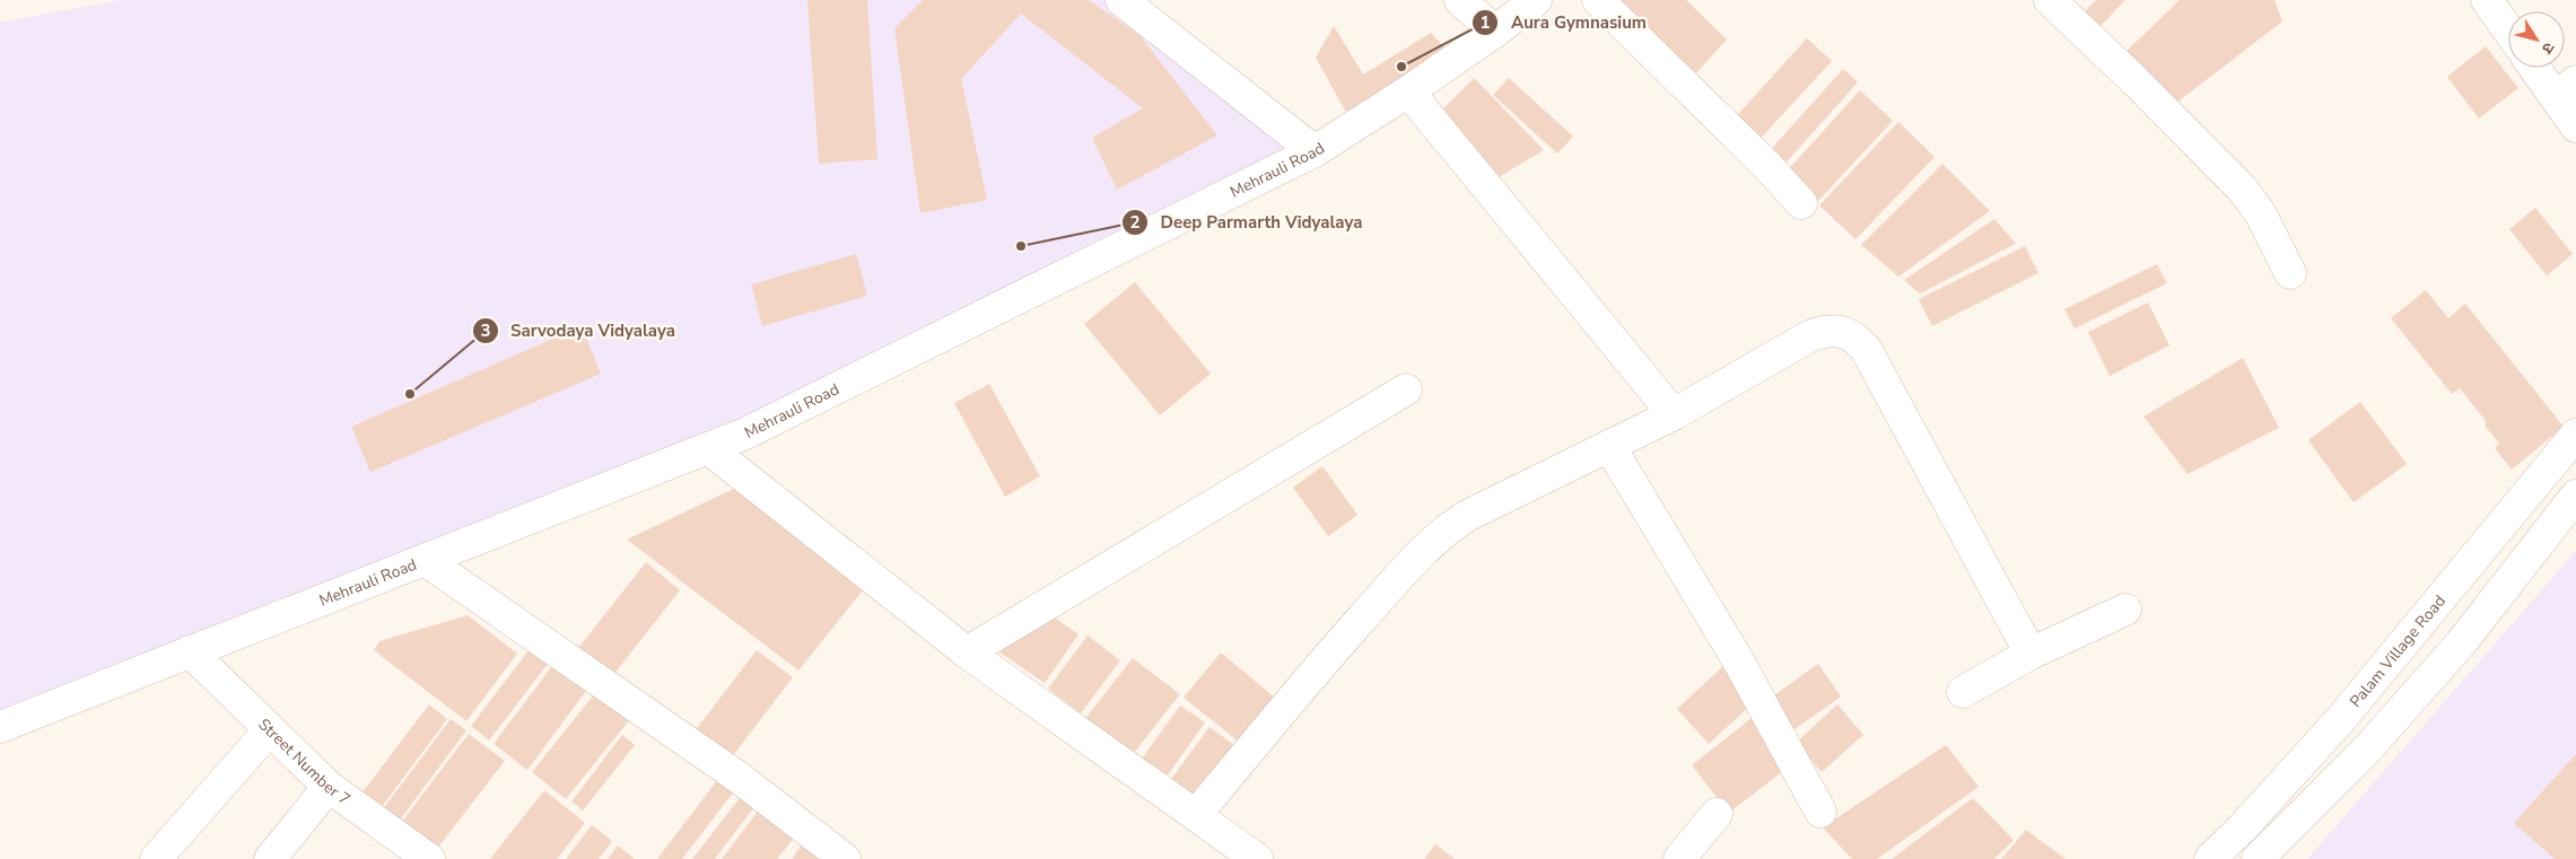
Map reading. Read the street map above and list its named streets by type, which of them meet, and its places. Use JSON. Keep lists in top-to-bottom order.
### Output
{
  "streets": {
    "street": ["Mehrauli Road", "Palam Village Road", "Street Number 7"]
  },
  "crossings": [
    ["Mehrauli Road", "Street Number 7"]
  ],
  "places": ["Aura Gymnasium", "Deep Parmarth Vidyalaya", "Sarvodaya Vidyalaya"],
  "north": "bottom right"
}
